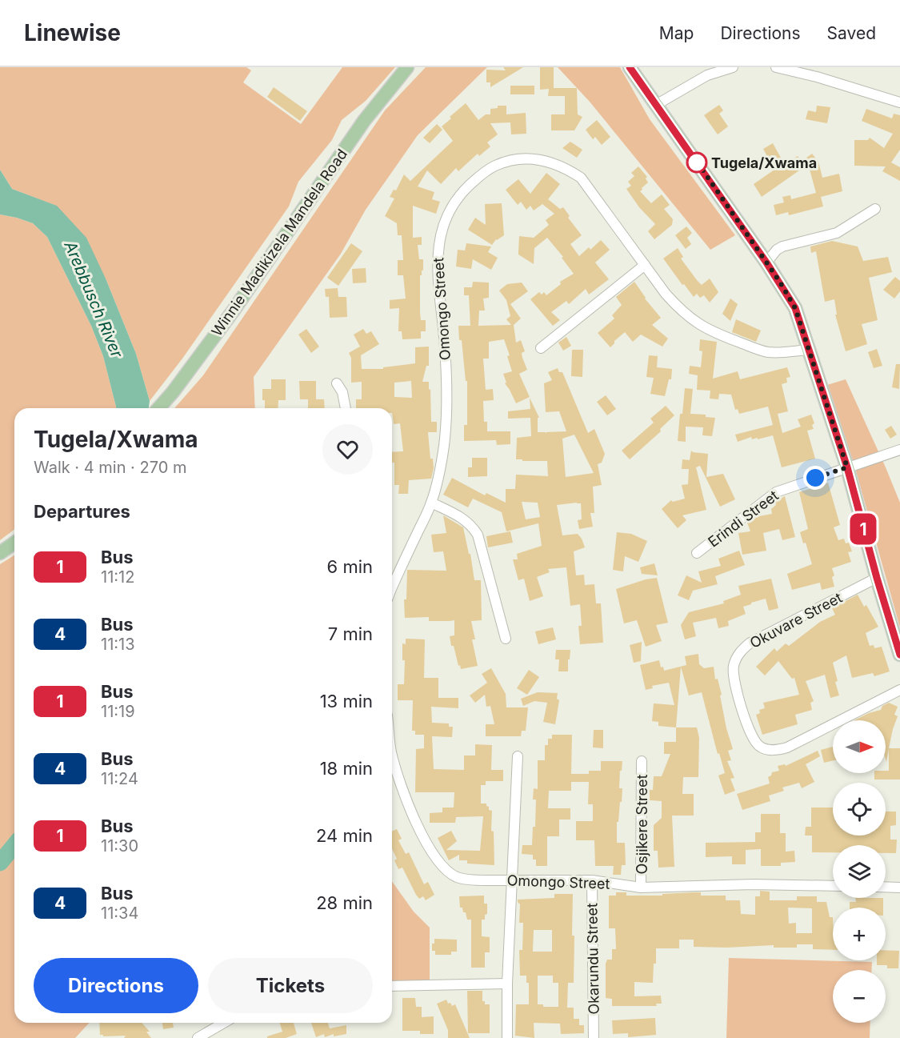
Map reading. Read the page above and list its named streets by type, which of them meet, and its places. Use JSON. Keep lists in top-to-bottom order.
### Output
{
  "streets": {
    "main road": ["Winnie Madikizela Mandela Road"],
    "street": [
      "Omongo Street",
      "Erindi Street",
      "Okuvare Street",
      "Osjikere Street",
      "Okarundu Street"
    ]
  },
  "crossings": [
    ["Omongo Street", "Osjikere Street"],
    ["Omongo Street", "Okarundu Street"]
  ],
  "water": ["Arebbusch River"],
  "places": ["Tugela/Xwama"],
  "lines": ["bus line 1"],
  "north": "right",
  "page": {
    "header": "Linewise",
    "nav": ["Map", "Directions", "Saved"],
    "on_map": "1",
    "heading": [
      ["Tugela/Xwama", "Walk · 4 min · 270 m"],
      "Departures"
    ],
    "list": [
      {
        "mark": "1",
        "name": "Bus",
        "note": "11:12",
        "value": "6 min"
      },
      {
        "mark": "4",
        "name": "Bus",
        "note": "11:13",
        "value": "7 min"
      },
      {
        "mark": "1",
        "name": "Bus",
        "note": "11:19",
        "value": "13 min"
      },
      {
        "mark": "4",
        "name": "Bus",
        "note": "11:24",
        "value": "18 min"
      },
      {
        "mark": "1",
        "name": "Bus",
        "note": "11:30",
        "value": "24 min"
      },
      {
        "mark": "4",
        "name": "Bus",
        "note": "11:34",
        "value": "28 min"
      }
    ],
    "map_buttons": ["+", "−"],
    "buttons": ["Directions", "Tickets"]
  }
}
